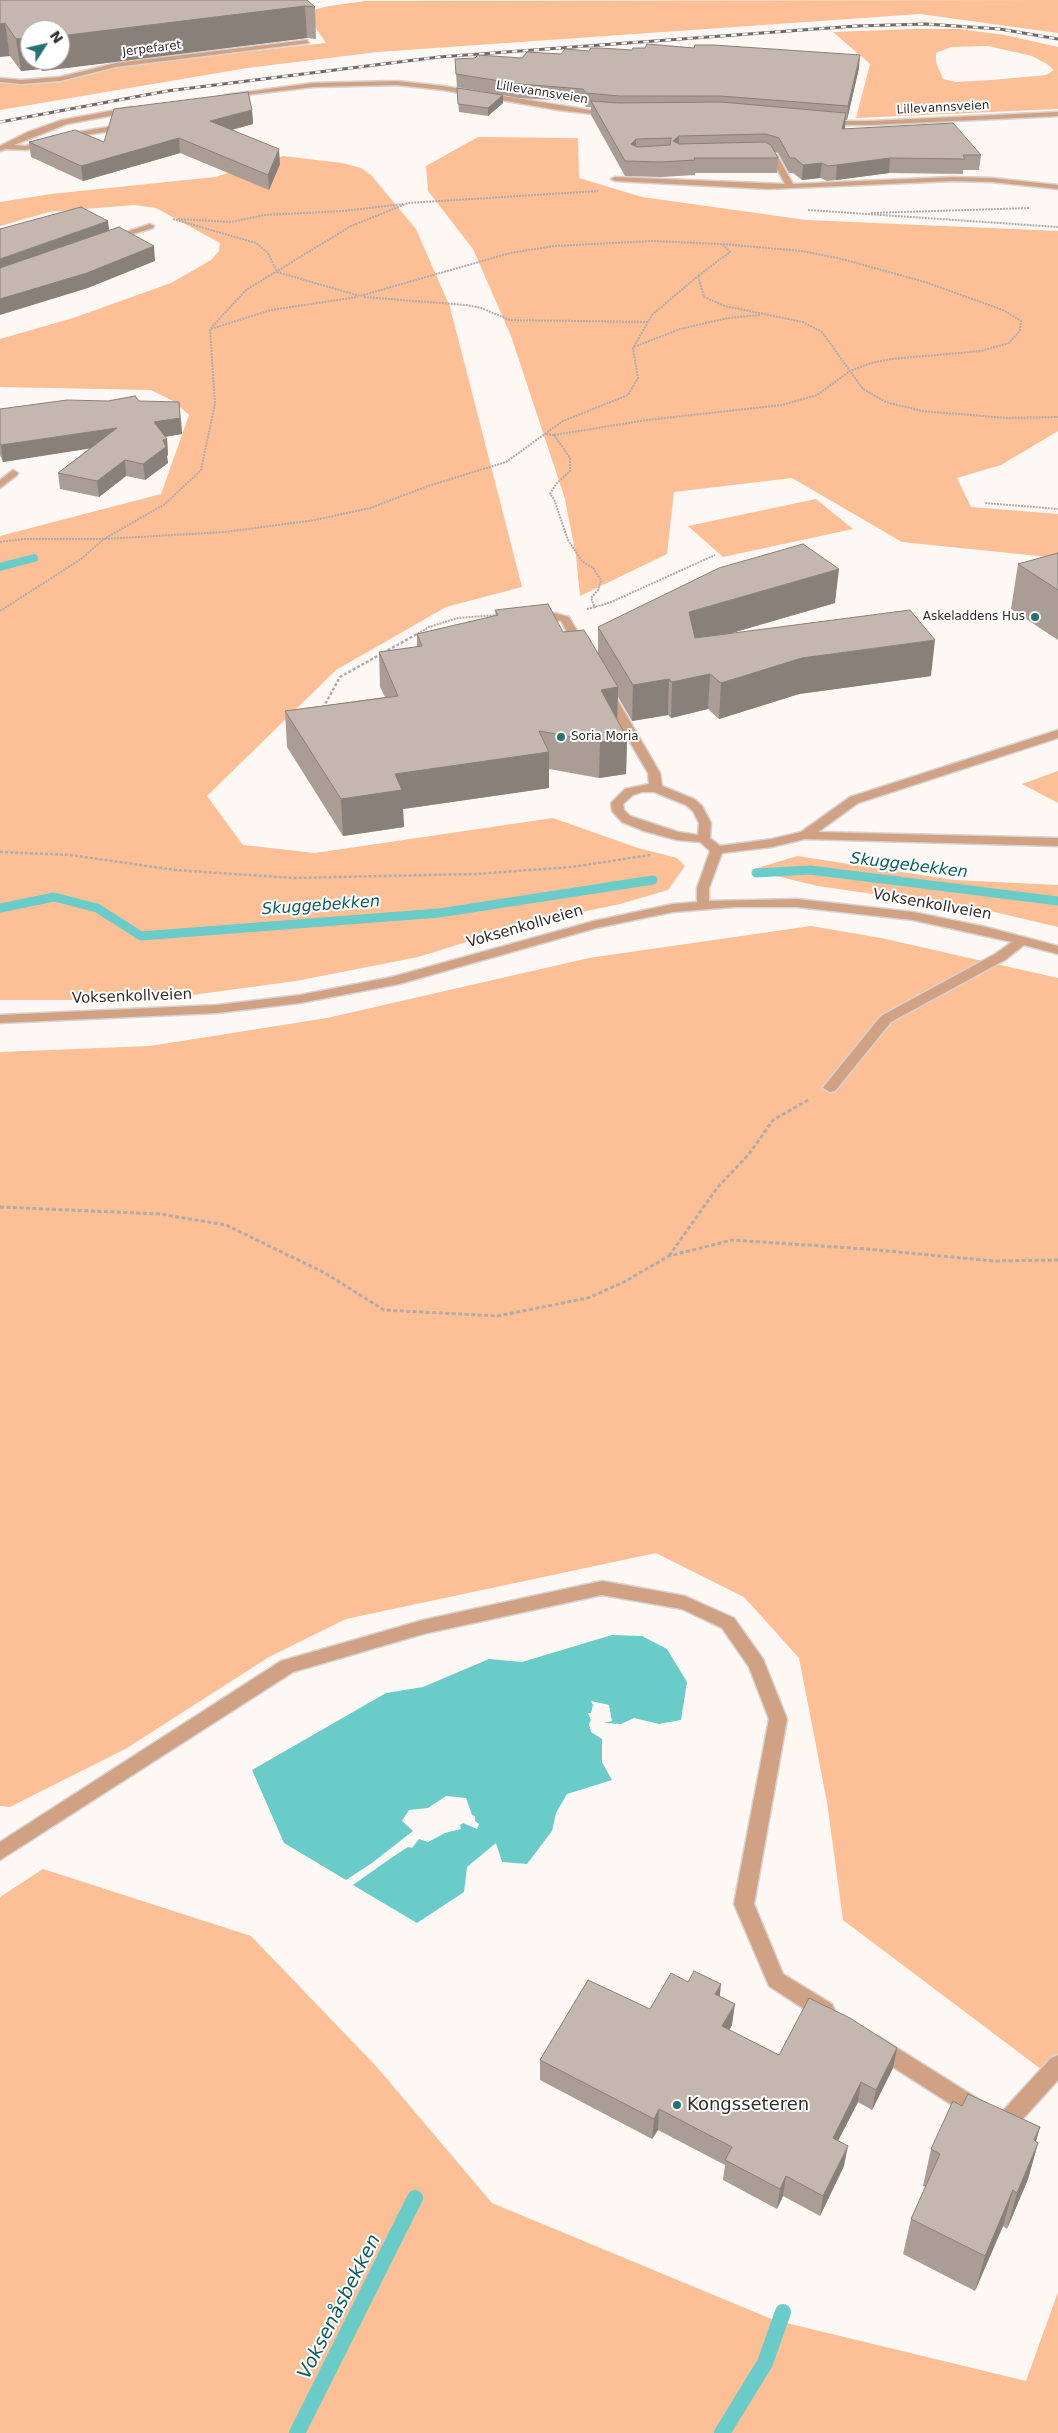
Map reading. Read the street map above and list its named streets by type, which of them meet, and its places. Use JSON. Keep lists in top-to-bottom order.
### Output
{
  "streets": {
    "street": ["Jerpefaret", "Lillevannsveien", "Voksenkollveien"]
  },
  "water": ["Skuggebekken", "Voksenåsbekken"],
  "places": ["Askeladdens Hus", "Soria Moria", "Kongsseteren"],
  "north": "top right"
}
